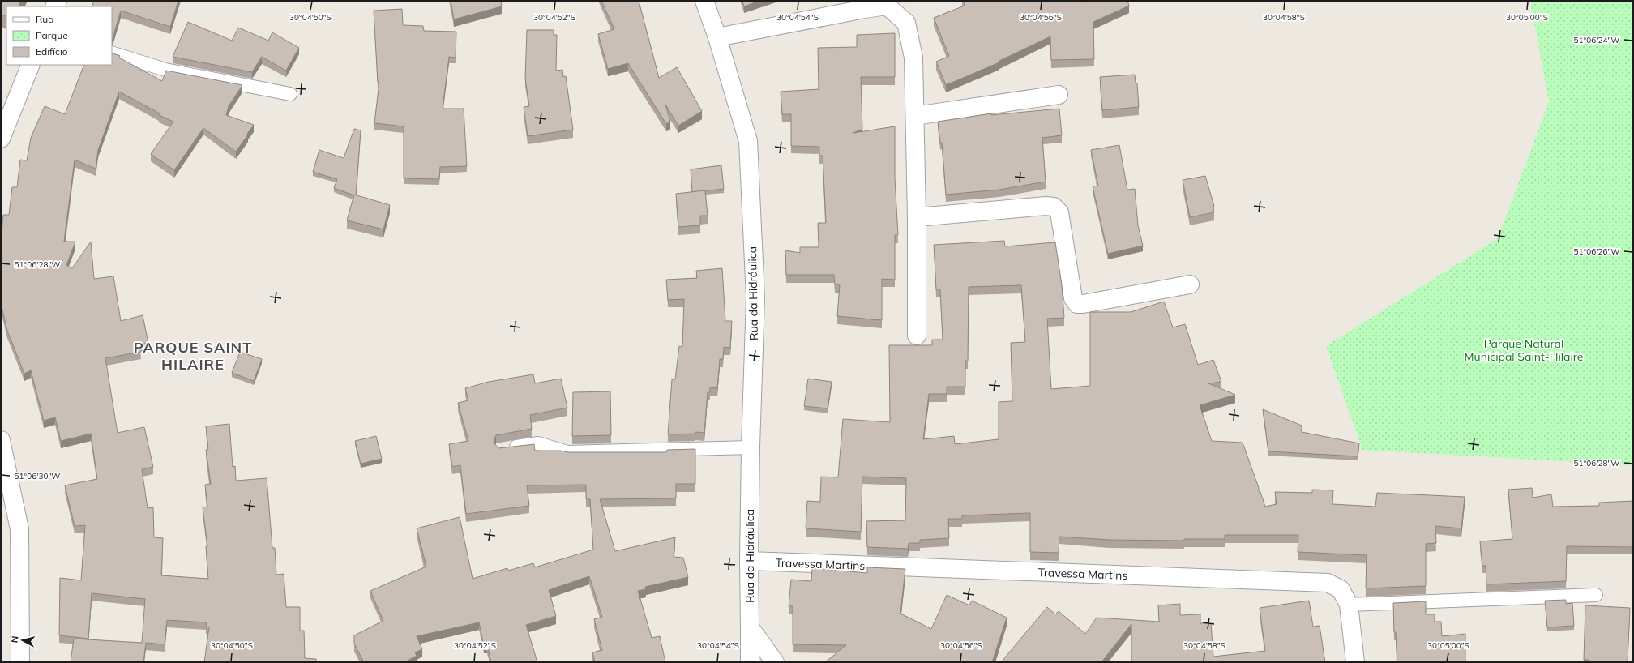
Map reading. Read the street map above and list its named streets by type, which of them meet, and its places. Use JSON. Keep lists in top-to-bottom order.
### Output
{
  "streets": {
    "street": ["Rua da Hidráulica", "Travessa Martins"]
  },
  "crossings": [
    ["Rua da Hidráulica", "Travessa Martins"]
  ],
  "districts": ["PARQUE SAINT HILAIRE"],
  "parks": ["Parque Natural Municipal Saint-Hilaire"],
  "legend": ["Rua", "Parque", "Edifício"],
  "north": "left",
  "coordinates": [
    "30°04'50\"S",
    "30°04'52\"S",
    "30°04'54\"S",
    "30°04'56\"S",
    "30°04'58\"S",
    "30°05'00\"S",
    "51°06'24\"W",
    "51°06'26\"W",
    "51°06'28\"W",
    "51°06'30\"W"
  ]
}
